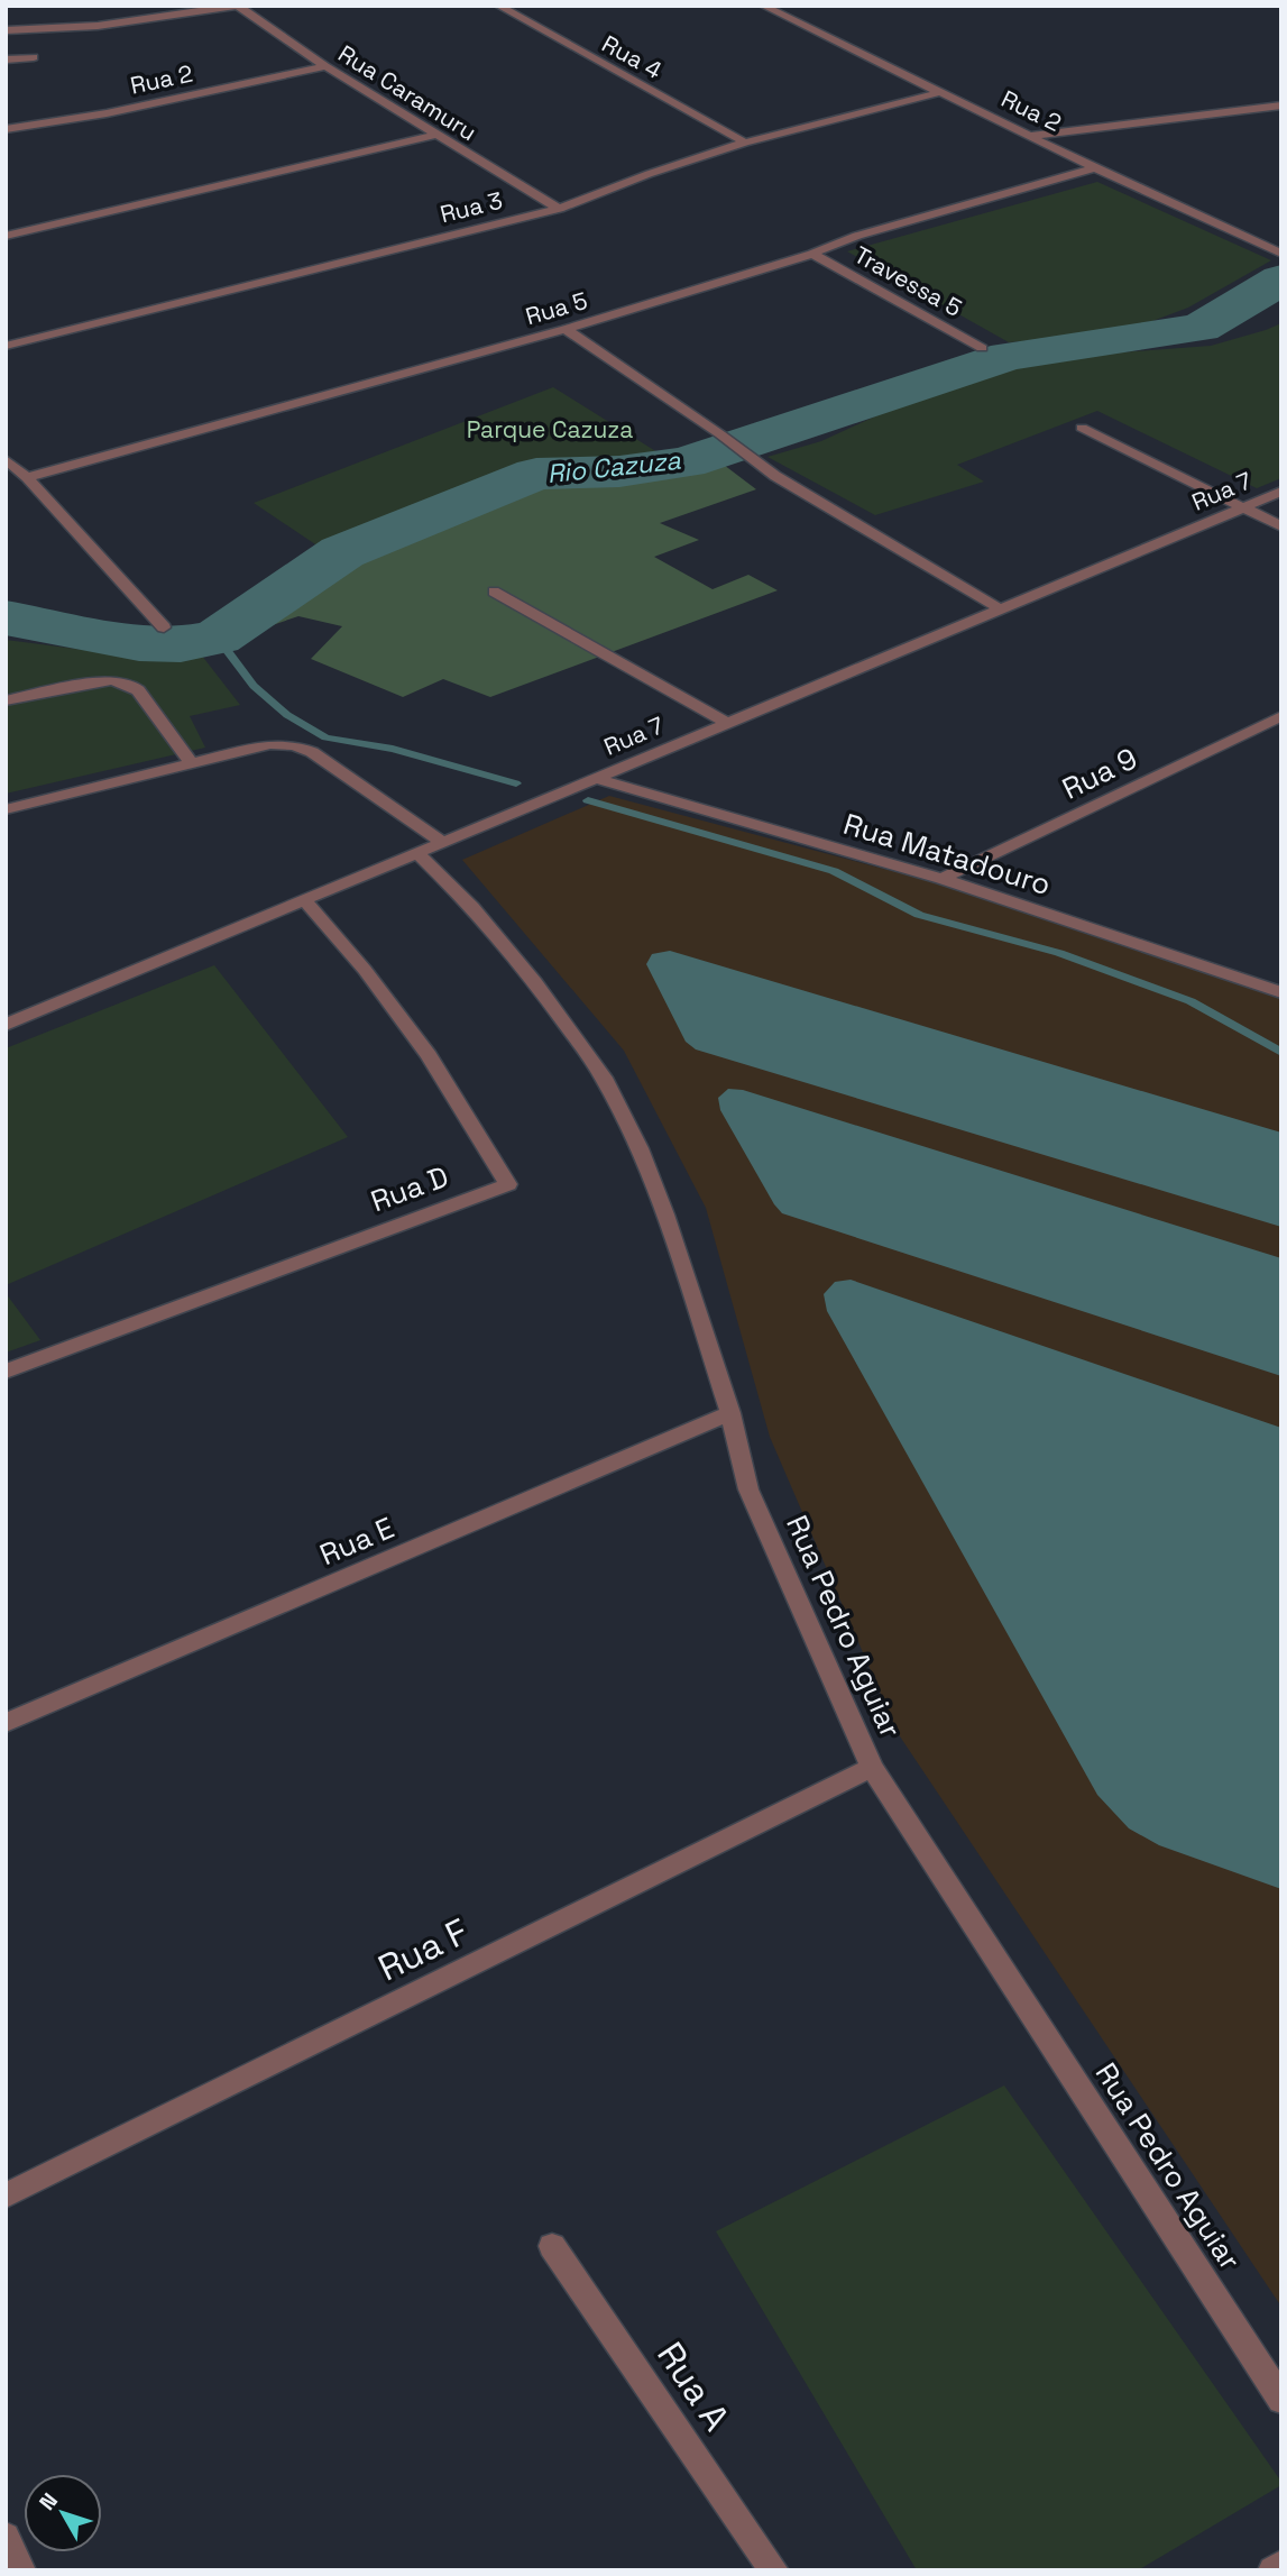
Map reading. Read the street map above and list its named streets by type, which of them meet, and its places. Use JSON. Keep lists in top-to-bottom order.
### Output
{
  "streets": {
    "street": [
      "Rua 4",
      "Rua 2",
      "Rua Caramuru",
      "Rua 3",
      "Travessa 5",
      "Rua 5",
      "Rua 7",
      "Rua 9",
      "Rua Matadouro",
      "Rua D",
      "Rua E",
      "Rua Pedro Aguiar",
      "Rua F",
      "Rua A"
    ]
  },
  "crossings": [
    ["Rua 4", "Rua 3"],
    ["Rua 2", "Rua Caramuru"],
    ["Rua 2", "Rua 3"],
    ["Rua 2", "Rua 5"],
    ["Rua Caramuru", "Rua 3"],
    ["Travessa 5", "Rua 5"],
    ["Rua 7", "Rua Matadouro"],
    ["Rua 7", "Rua D"],
    ["Rua 7", "Rua Pedro Aguiar"],
    ["Rua 9", "Rua Matadouro"],
    ["Rua E", "Rua Pedro Aguiar"],
    ["Rua Pedro Aguiar", "Rua F"]
  ],
  "water": ["Rio Cazuza"],
  "parks": ["Parque Cazuza"],
  "north": "top left"
}
